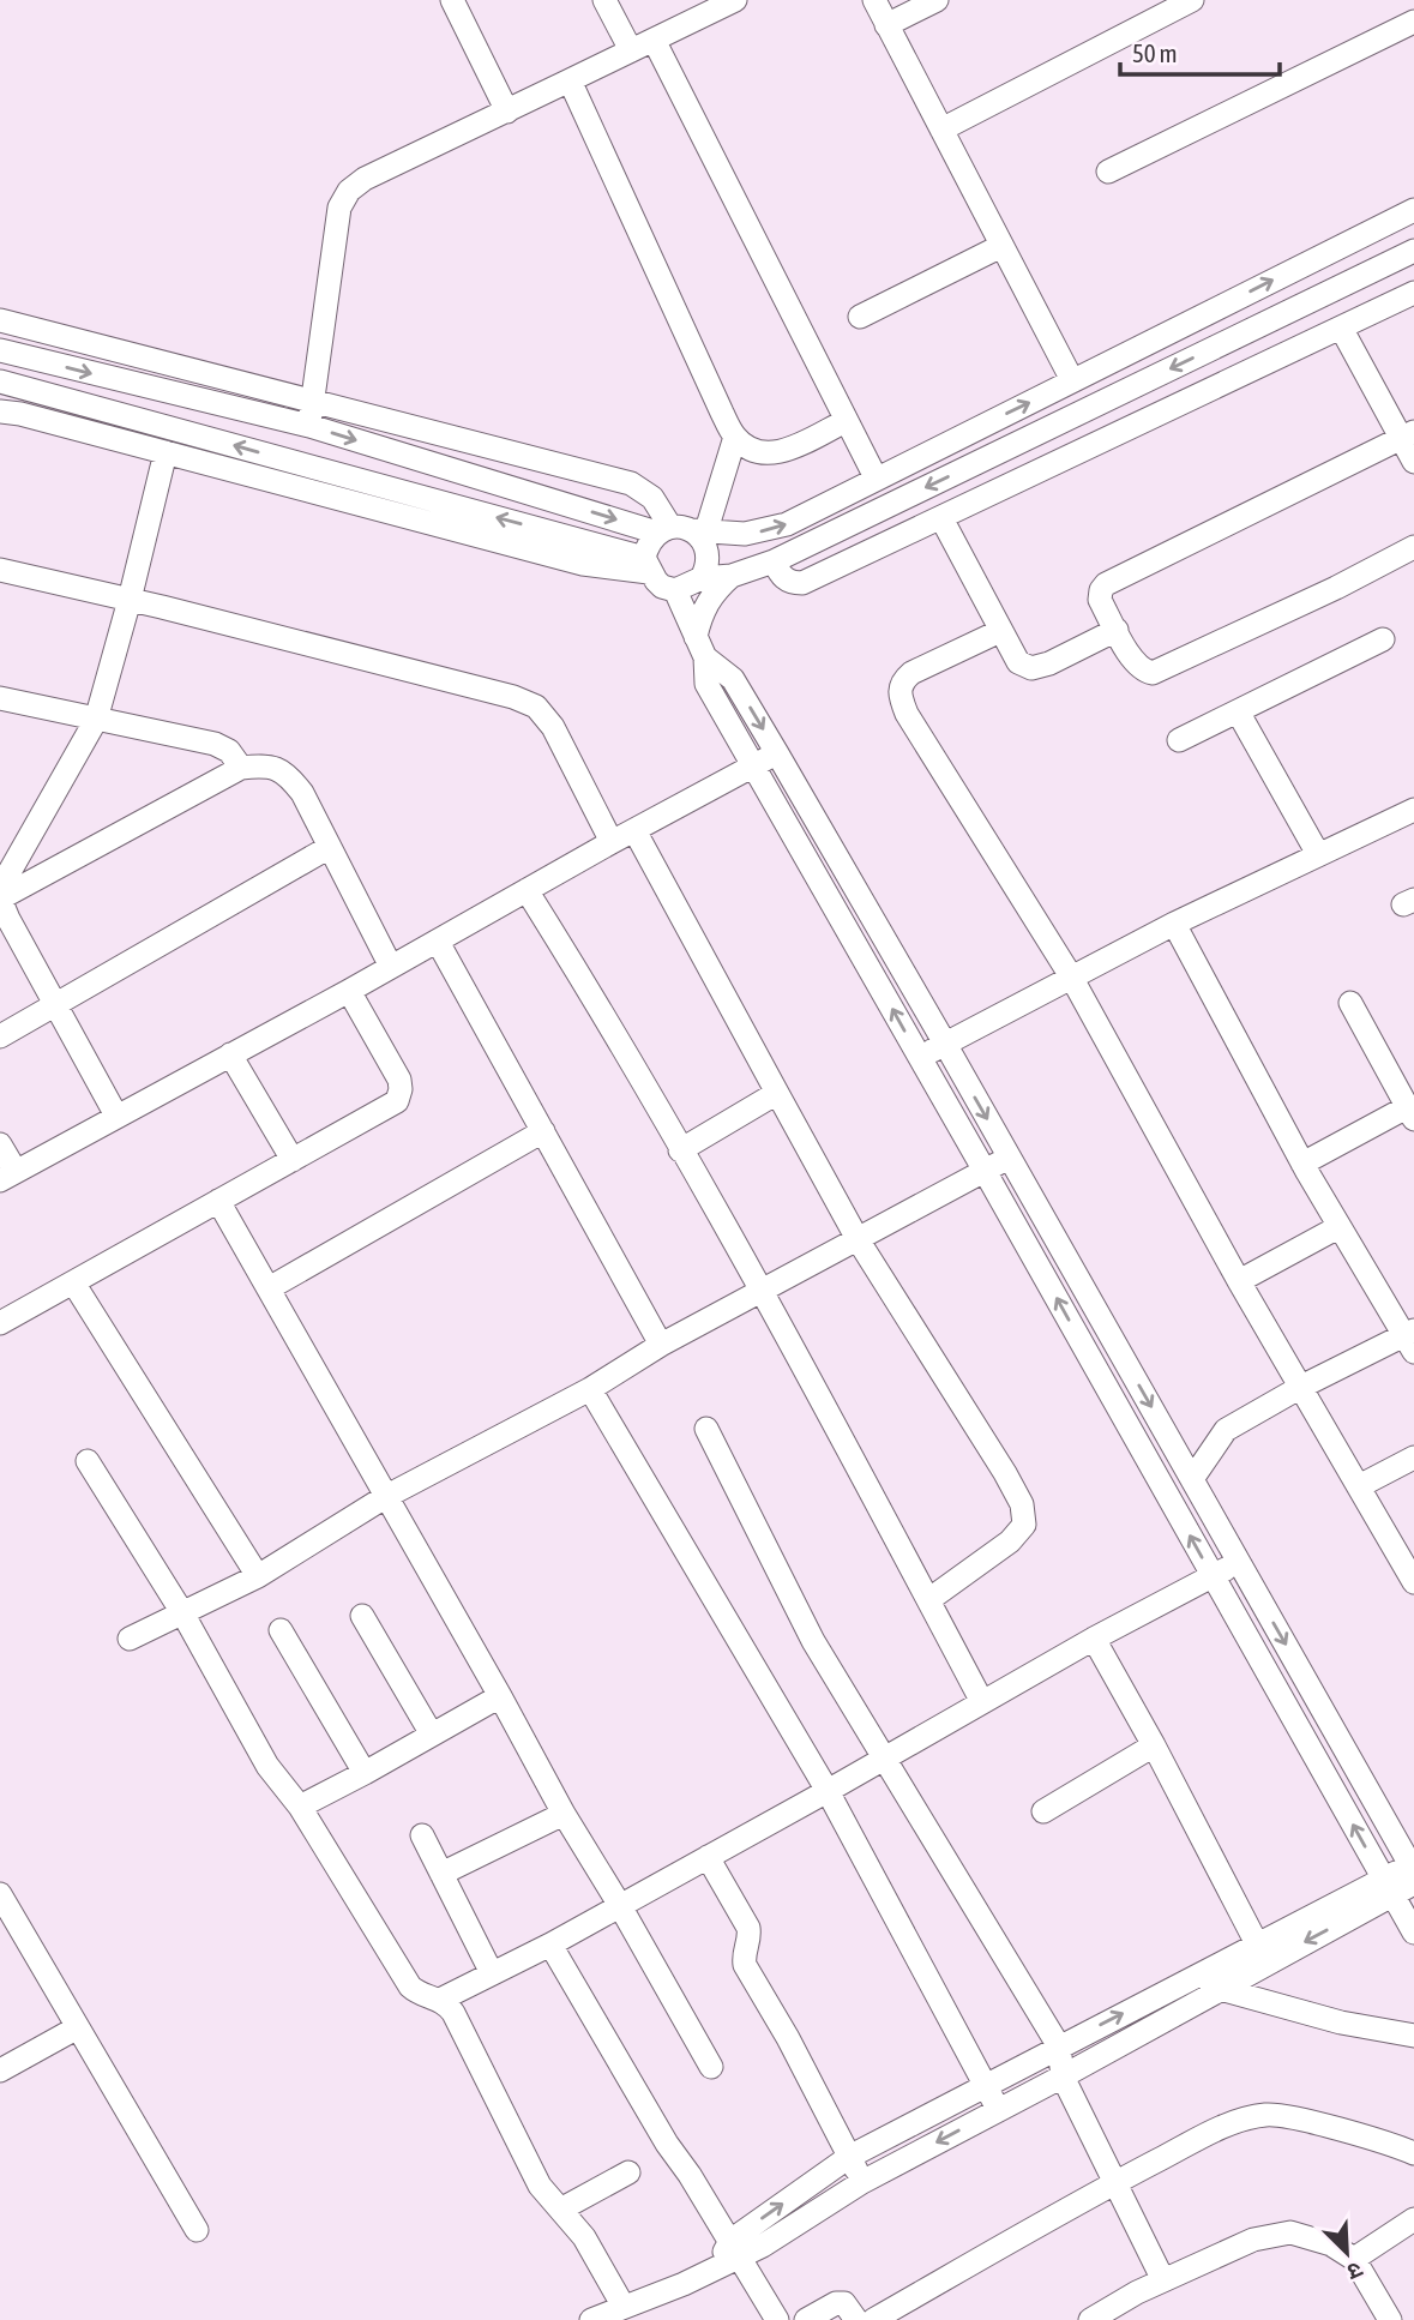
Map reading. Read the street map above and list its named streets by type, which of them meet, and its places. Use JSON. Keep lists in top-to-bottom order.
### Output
{
  "scale_bar": "50 m",
  "north": "bottom right"
}
